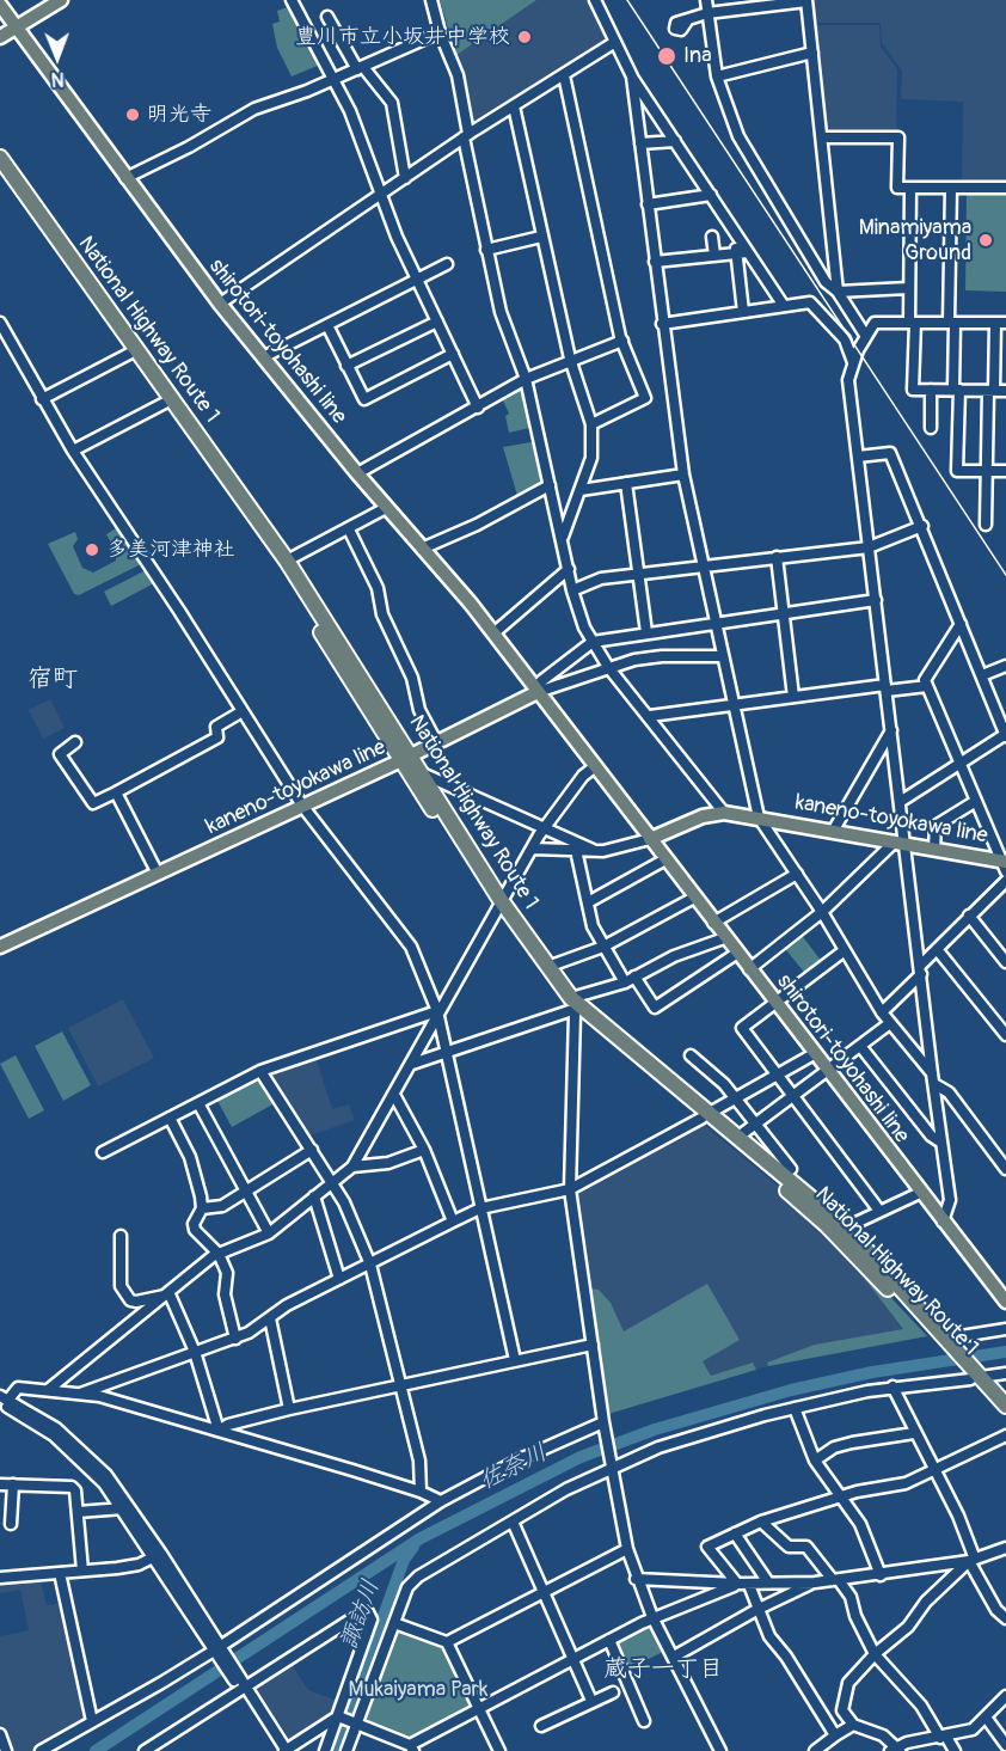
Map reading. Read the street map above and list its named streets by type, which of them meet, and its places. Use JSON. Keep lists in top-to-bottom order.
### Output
{
  "streets": {
    "highway": ["National Highway Route 1"],
    "main road": ["shirotori-toyohashi line", "kaneno-toyokawa line"]
  },
  "crossings": [
    ["National Highway Route 1", "kaneno-toyokawa line"],
    ["shirotori-toyohashi line", "kaneno-toyokawa line"]
  ],
  "districts": ["宿町", "蔵子一丁目"],
  "water": ["佐奈川", "諏訪川"],
  "parks": ["Mukaiyama Park"],
  "places": [
    "豊川市立小坂井中学校",
    "Ina",
    "明光寺",
    "Minamiyama Ground",
    "多美河津神社"
  ],
  "north": "bottom"
}
